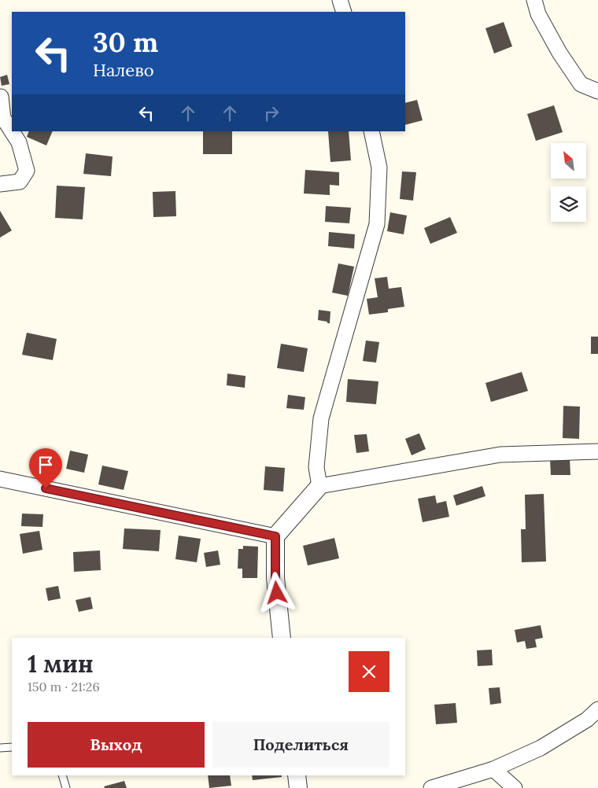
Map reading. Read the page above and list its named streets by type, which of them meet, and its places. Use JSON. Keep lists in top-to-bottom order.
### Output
{
  "north": "top left",
  "page": {
    "turn": ["30 m", "Налево"],
    "heading": ["1 мин", "150 m · 21:26"],
    "buttons": ["Выход", "Поделиться"]
  }
}
